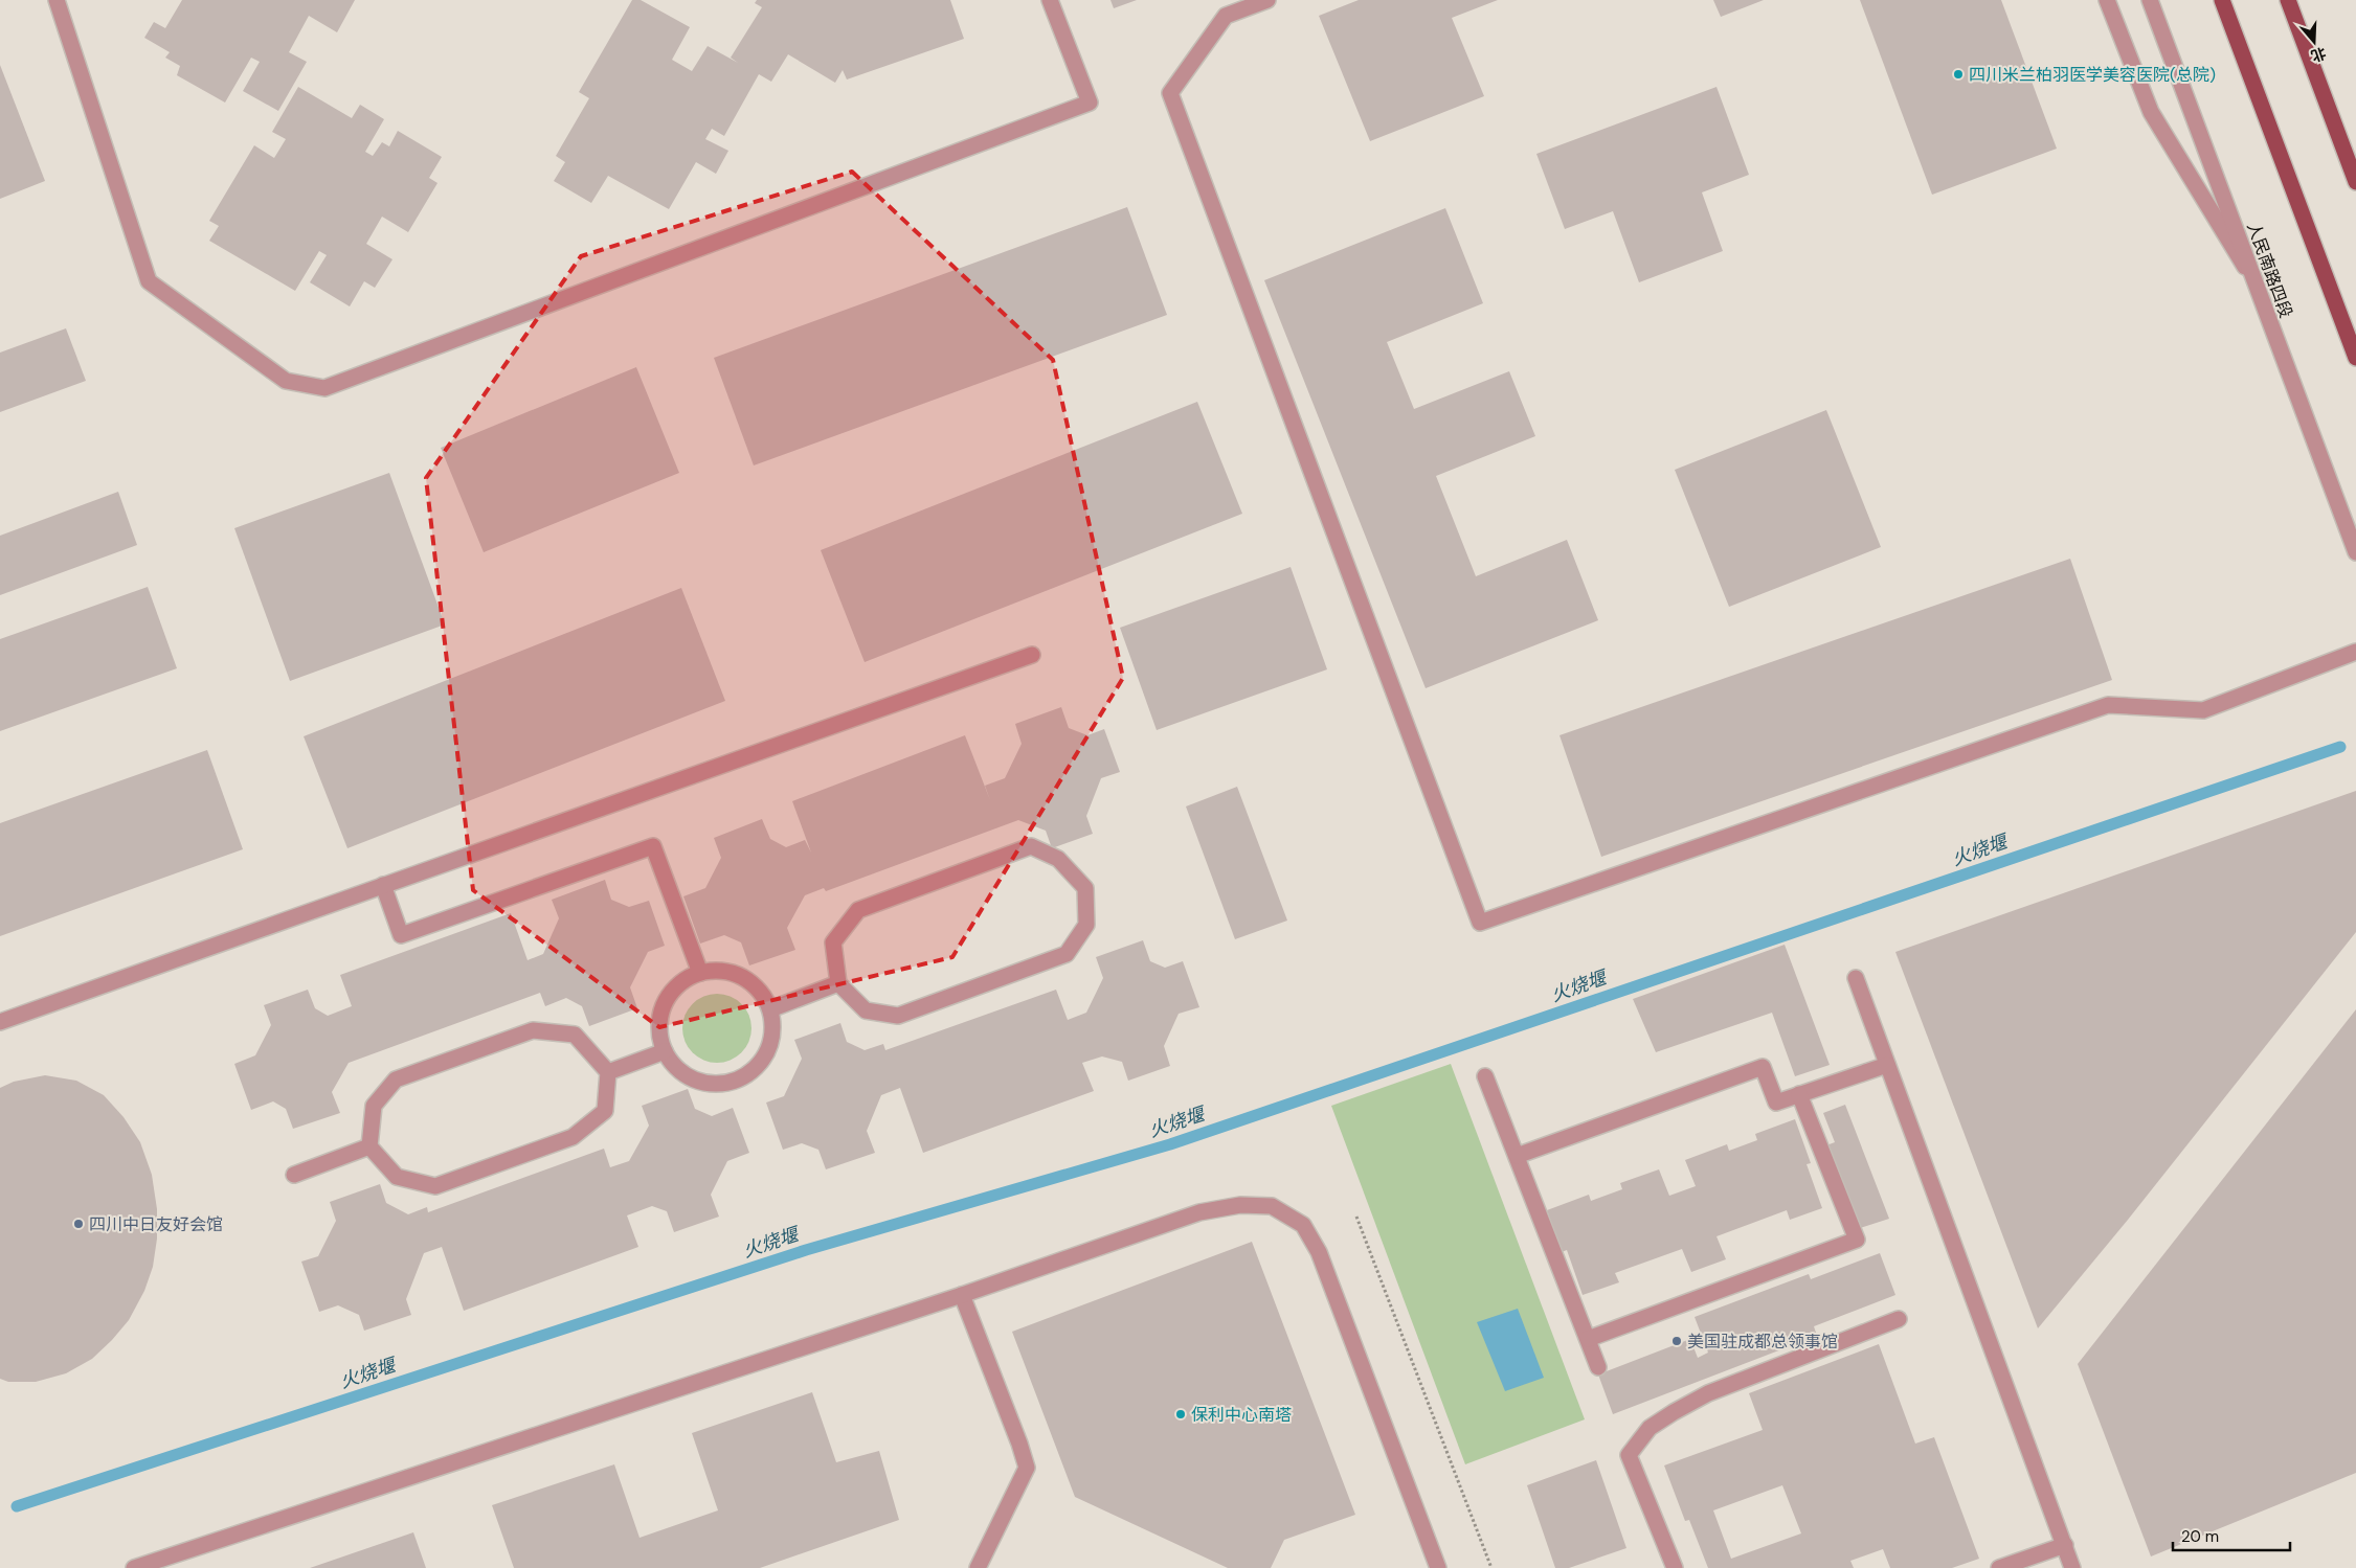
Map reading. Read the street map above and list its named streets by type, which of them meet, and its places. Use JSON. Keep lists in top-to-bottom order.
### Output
{
  "streets": {
    "street": ["人民南路四段"]
  },
  "water": ["火烧堰"],
  "places": [
    "四川米兰柏羽医学美容医院(总院)",
    "四川中日友好会馆",
    "美国驻成都总领事馆",
    "保利中心南塔"
  ],
  "scale_bar": "20 m",
  "north": "bottom"
}
